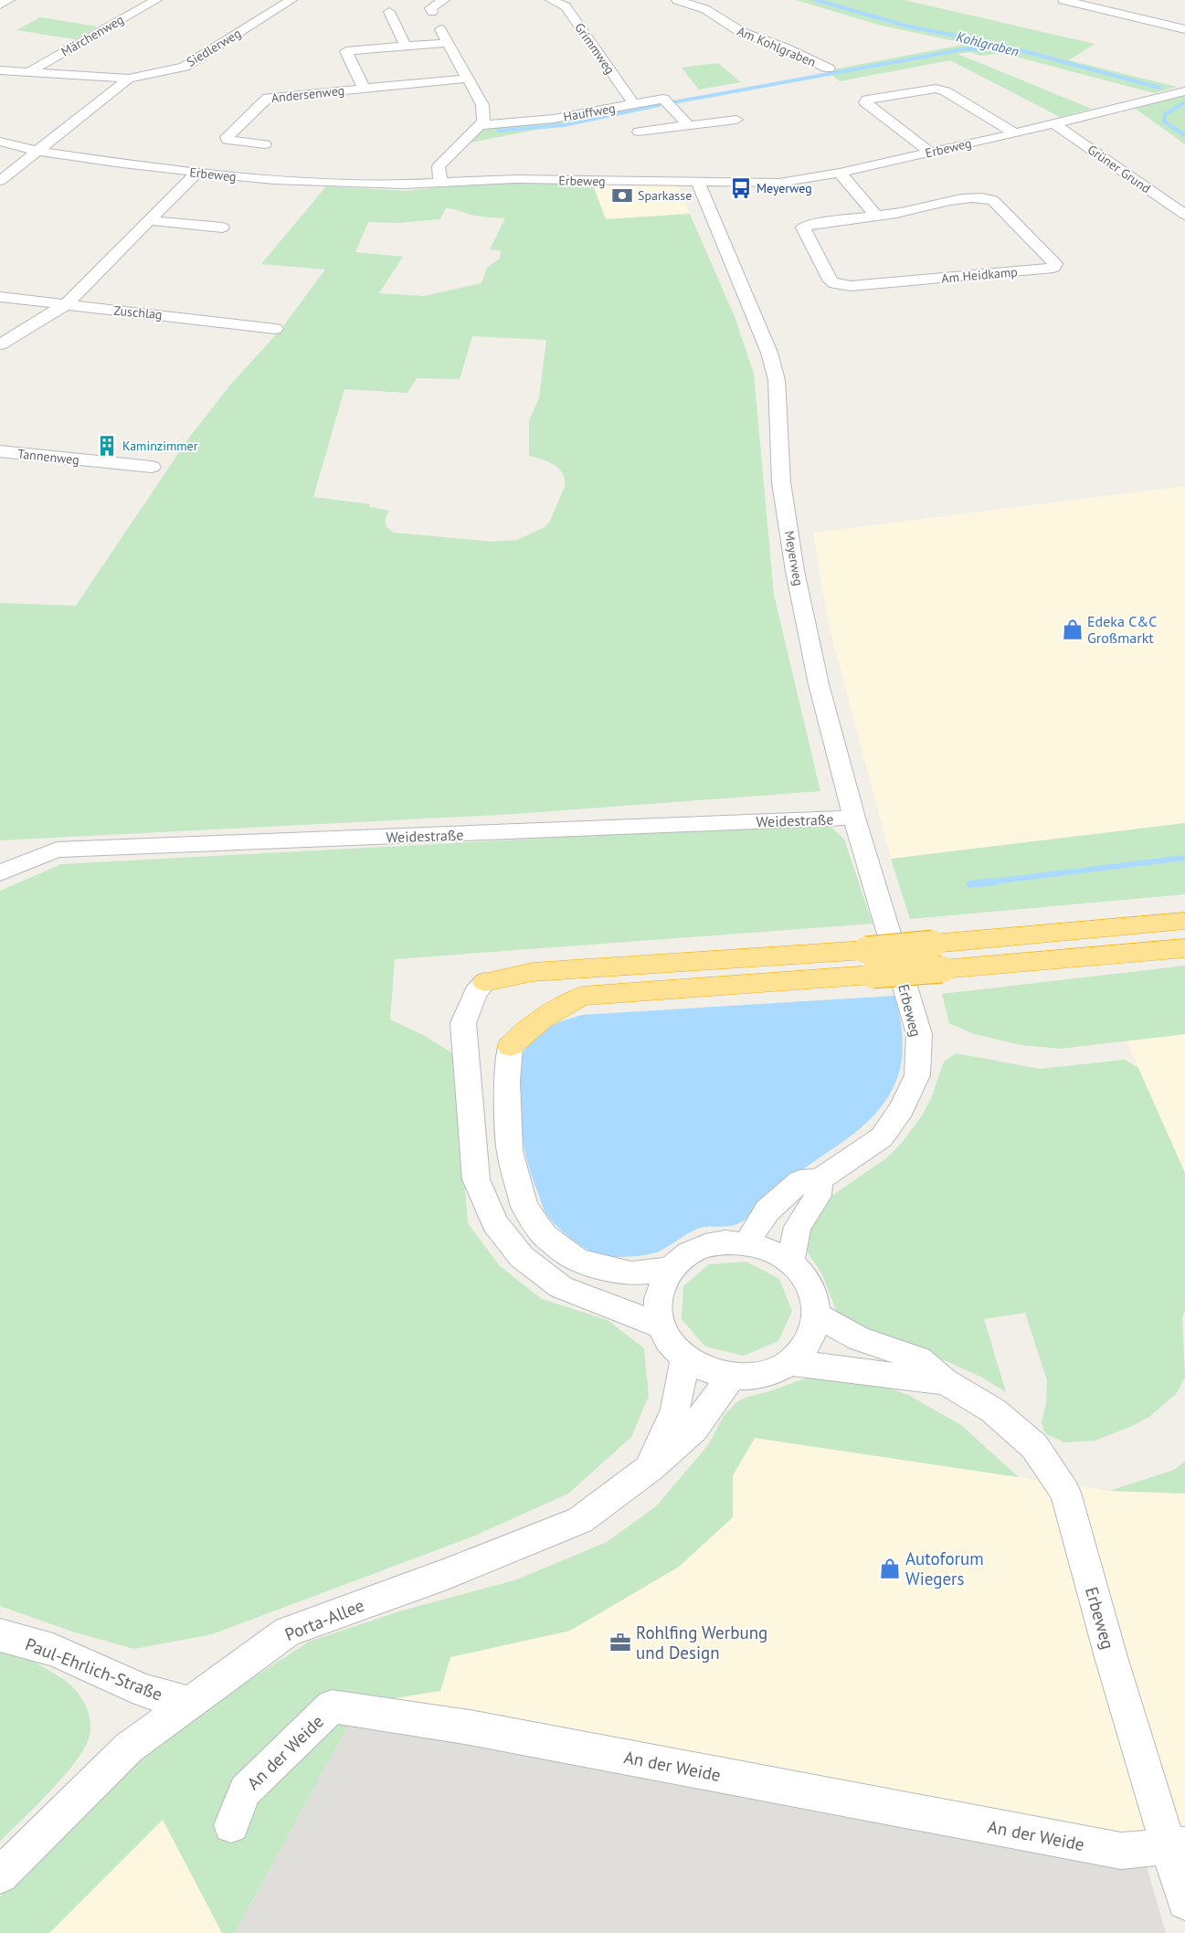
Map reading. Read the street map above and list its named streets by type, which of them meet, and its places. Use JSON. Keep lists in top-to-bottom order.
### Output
{
  "streets": {
    "street": [
      "Märchenweg",
      "Am Kohlgraben",
      "Siedlerweg",
      "Grimmweg",
      "Andersenweg",
      "Hauffweg",
      "Erbeweg",
      "Grüner Grund",
      "Am Heidkamp",
      "Zuschlag",
      "Tannenweg",
      "Meyerweg",
      "Weidestraße",
      "Porta-Allee",
      "Paul-Ehrlich-Straße",
      "An der Weide"
    ]
  },
  "crossings": [
    ["Märchenweg", "Siedlerweg"],
    ["Siedlerweg", "Erbeweg"],
    ["Grimmweg", "Hauffweg"],
    ["Erbeweg", "Grüner Grund"],
    ["Erbeweg", "Meyerweg"],
    ["Erbeweg", "Porta-Allee"],
    ["Erbeweg", "An der Weide"],
    ["Meyerweg", "Weidestraße"],
    ["Porta-Allee", "Paul-Ehrlich-Straße"]
  ],
  "water": ["Kohlgraben"],
  "places": {
    "bus stop": ["Meyerweg"],
    "bank": ["Sparkasse"],
    "building": ["Kaminzimmer"],
    "shop": ["Edeka C&C Großmarkt", "Autoforum Wiegers"],
    "office": ["Rohlfing Werbung und Design"]
  }
}
